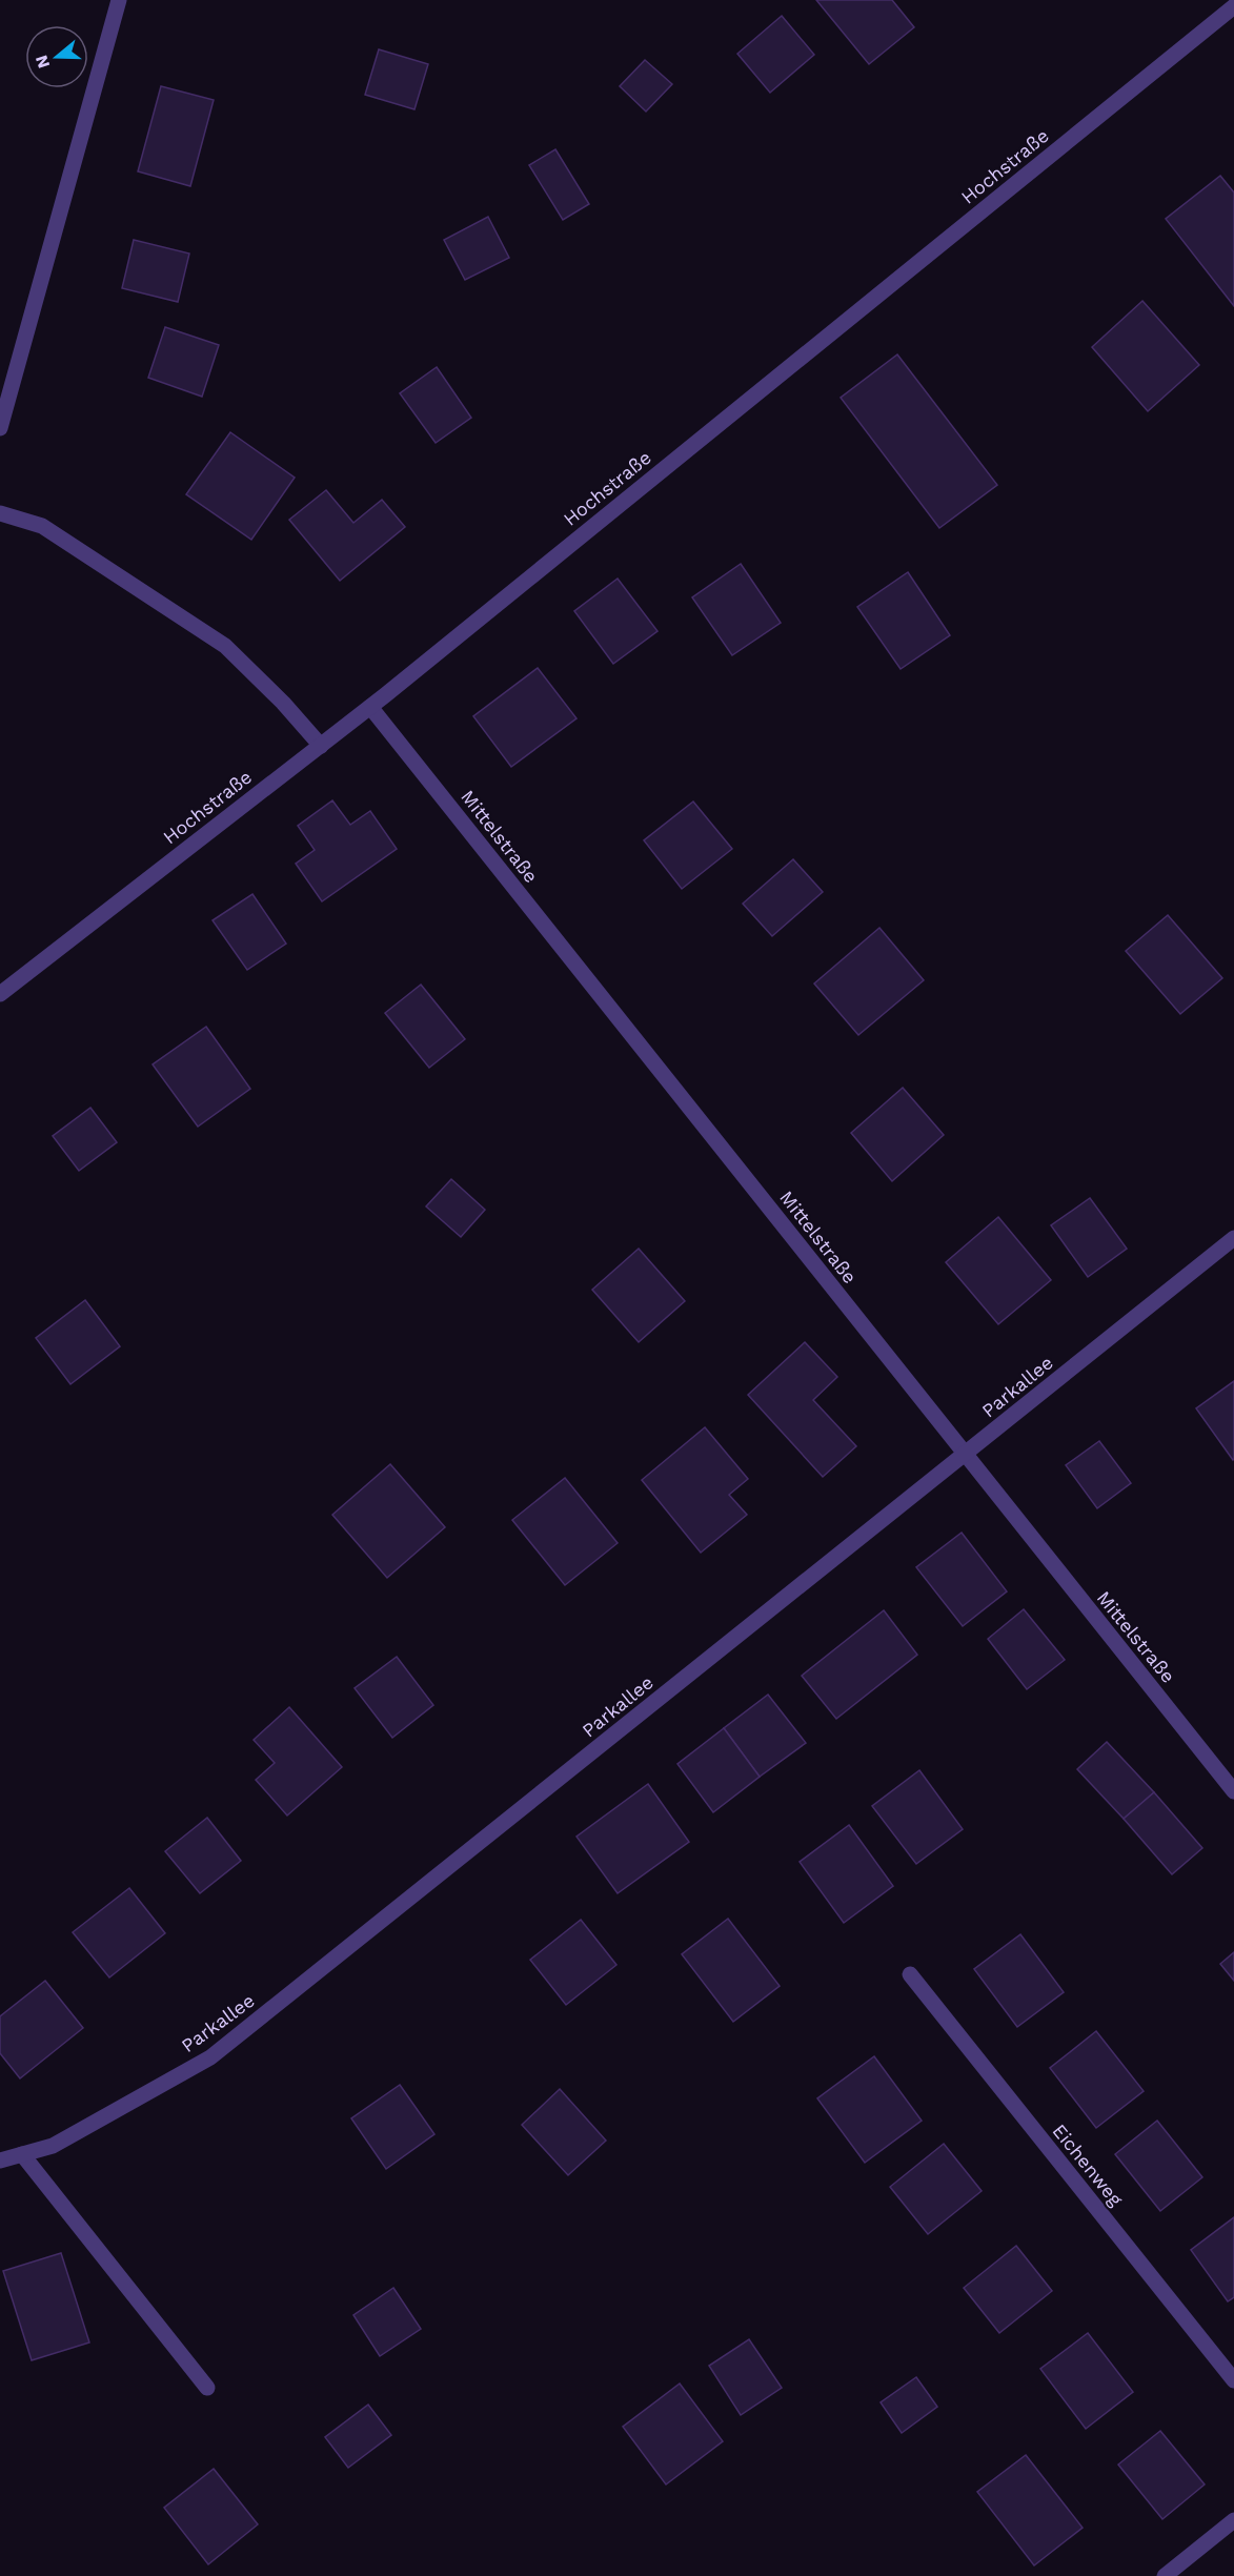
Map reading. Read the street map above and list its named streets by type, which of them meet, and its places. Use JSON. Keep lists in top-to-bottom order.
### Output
{
  "streets": {
    "street": [
      "Hochstraße",
      "Mittelstraße",
      "Parkallee",
      "Eichenweg"
    ]
  },
  "crossings": [
    ["Hochstraße", "Mittelstraße"],
    ["Mittelstraße", "Parkallee"]
  ],
  "north": "left"
}
